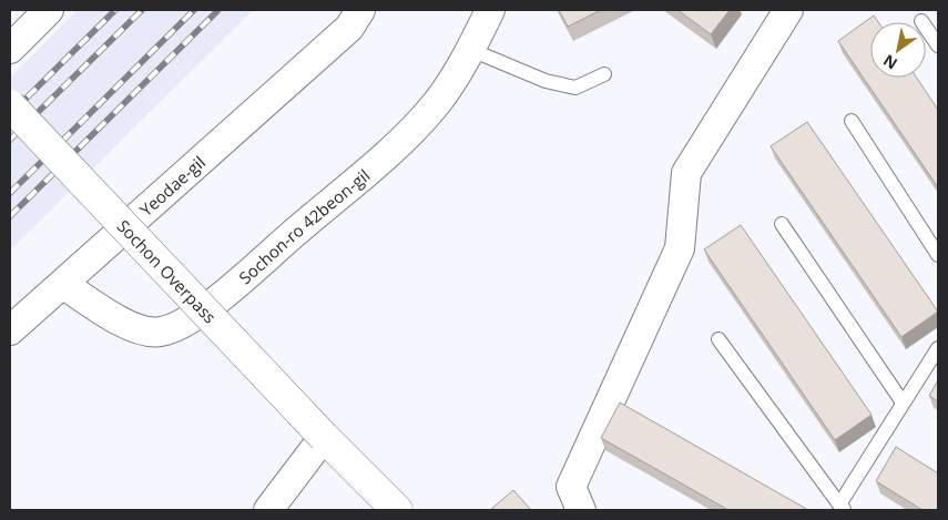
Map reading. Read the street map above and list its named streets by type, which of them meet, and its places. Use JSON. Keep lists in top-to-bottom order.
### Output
{
  "streets": {
    "street": ["Yeodae-gil", "Sochon-ro 42beon-gil", "Sochon Overpass"]
  },
  "crossings": [
    ["Yeodae-gil", "Sochon-ro 42beon-gil"]
  ],
  "north": "bottom left"
}
